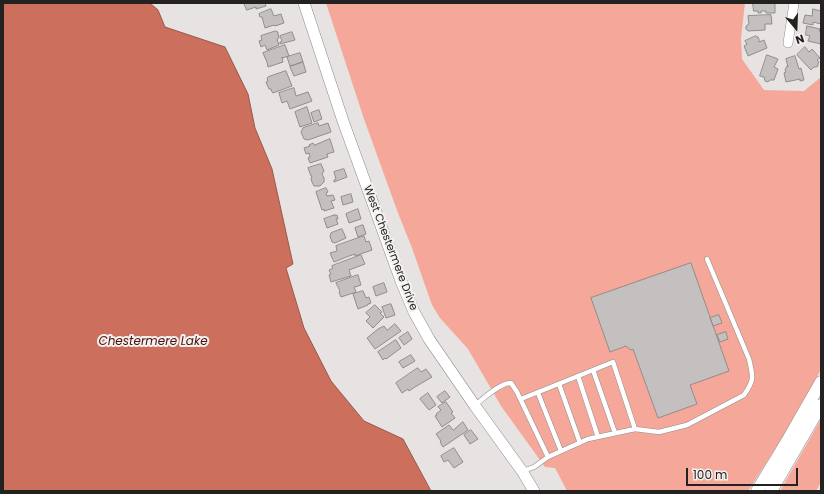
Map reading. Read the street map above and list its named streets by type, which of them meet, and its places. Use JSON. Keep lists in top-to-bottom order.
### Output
{
  "streets": {
    "street": ["West Chestermere Drive"]
  },
  "water": ["Chestermere Lake"],
  "scale_bar": "100 m",
  "north": "bottom"
}
